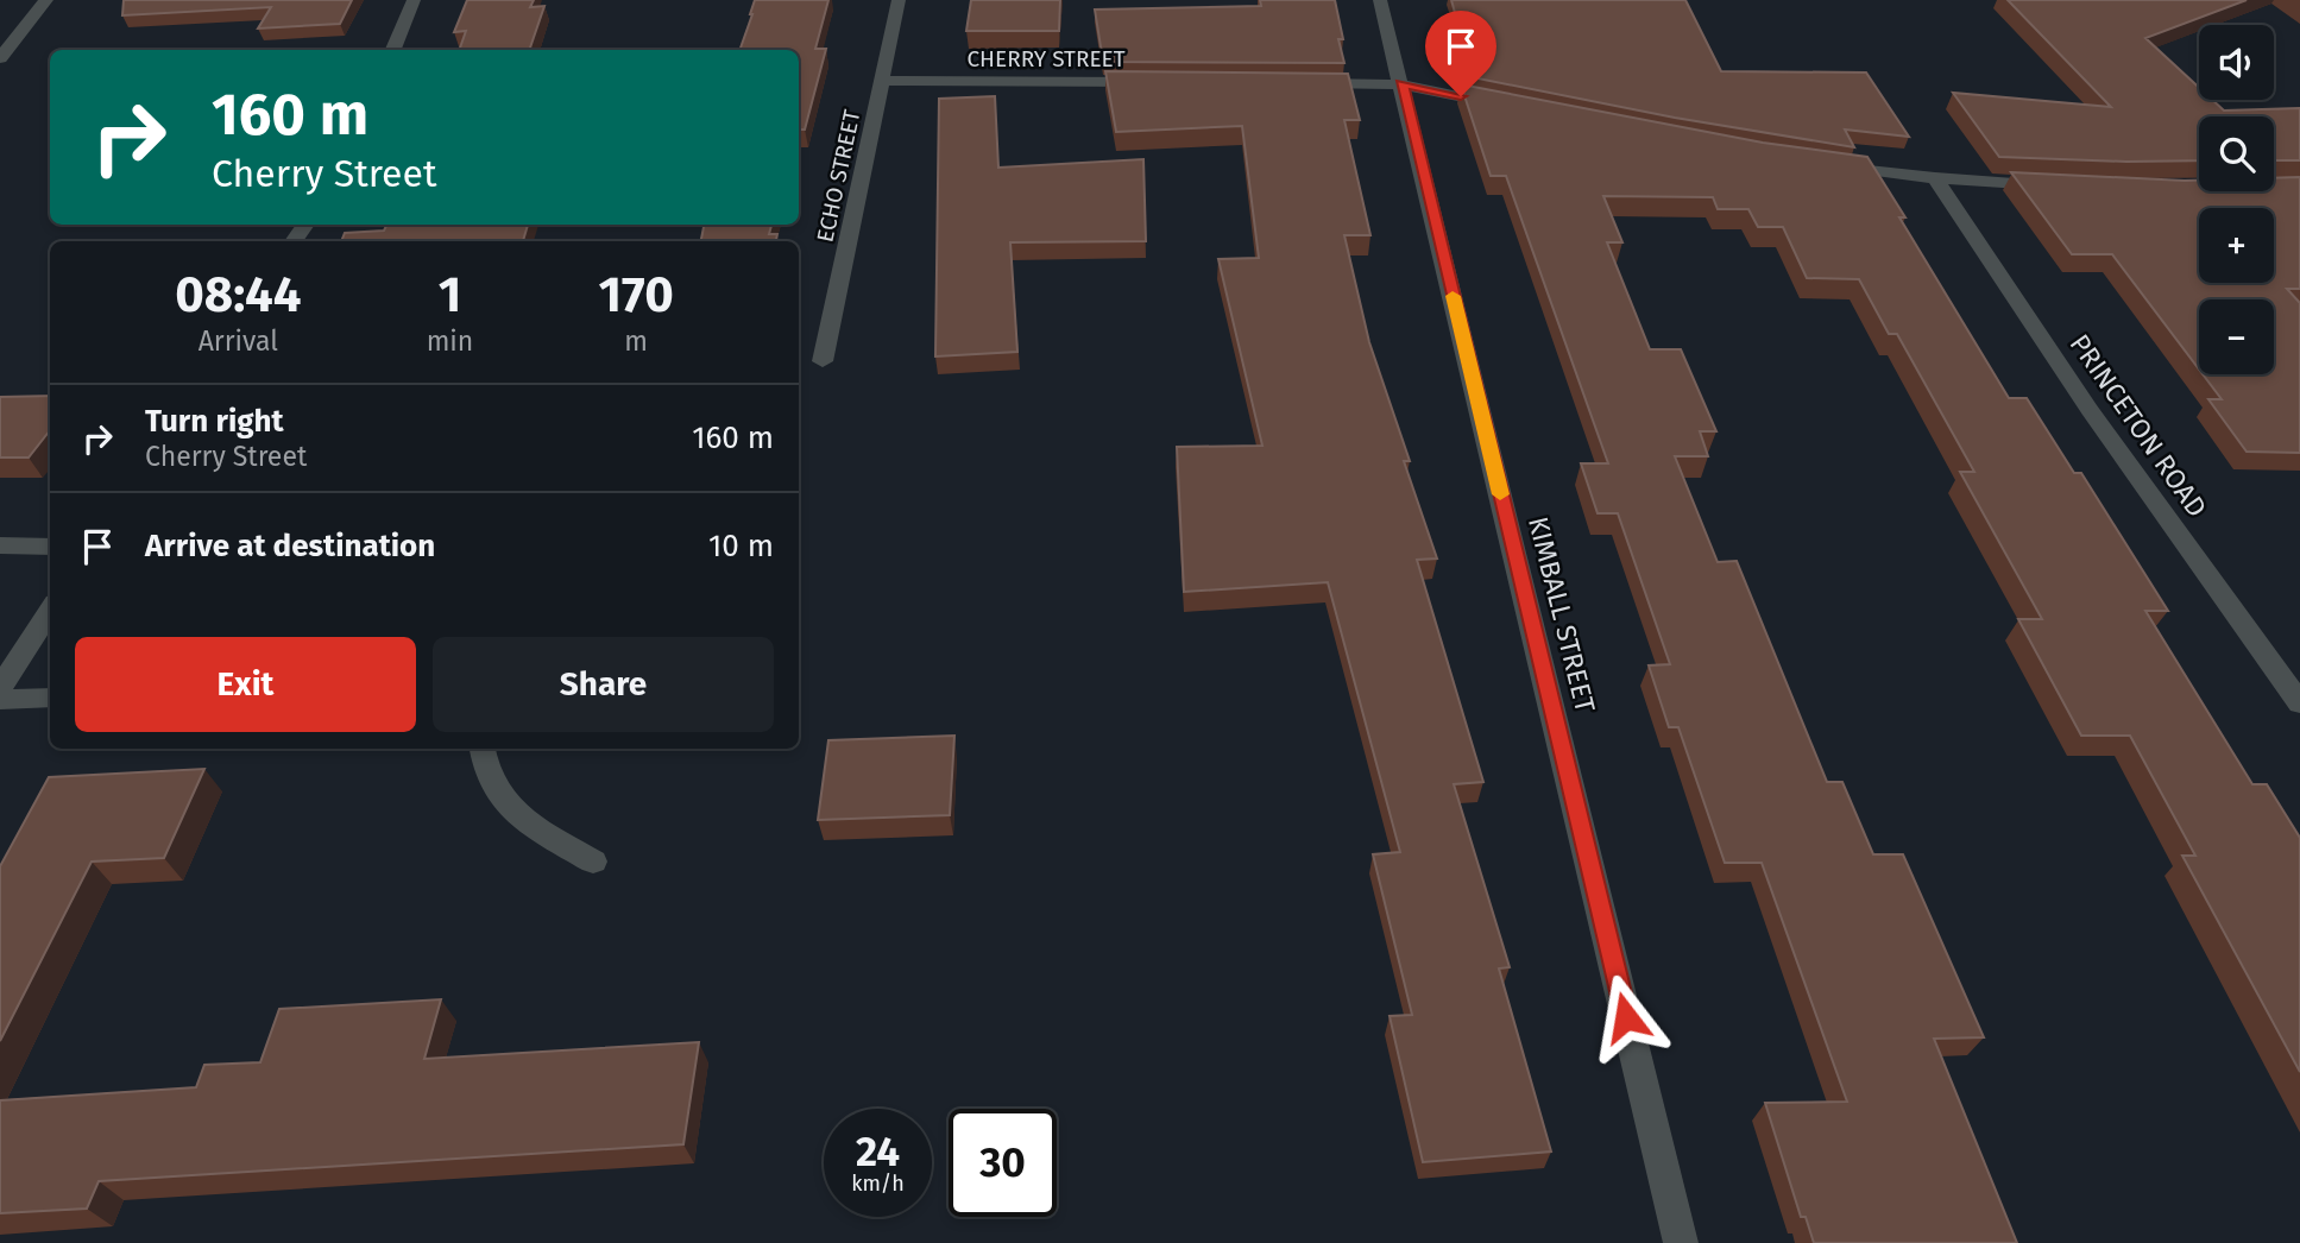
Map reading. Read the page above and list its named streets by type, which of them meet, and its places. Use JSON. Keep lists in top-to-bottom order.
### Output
{
  "streets": {
    "street": [
      "CHERRY STREET",
      "ECHO STREET",
      "PRINCETON ROAD",
      "KIMBALL STREET"
    ]
  },
  "crossings": [
    ["CHERRY STREET", "ECHO STREET"]
  ],
  "page": {
    "map_buttons": ["+", "−"],
    "turn": ["160 m", "Cherry Street"],
    "eta": [
      "08:44",
      "Arrival",
      "1",
      "min",
      "170",
      "m"
    ],
    "list": [
      {
        "name": "Turn right",
        "note": "Cherry Street",
        "value": "160 m"
      },
      {
        "name": "Arrive at destination",
        "value": "10 m"
      }
    ],
    "buttons": ["Exit", "Share"],
    "speed": "24 km/h",
    "limit": "30"
  }
}
